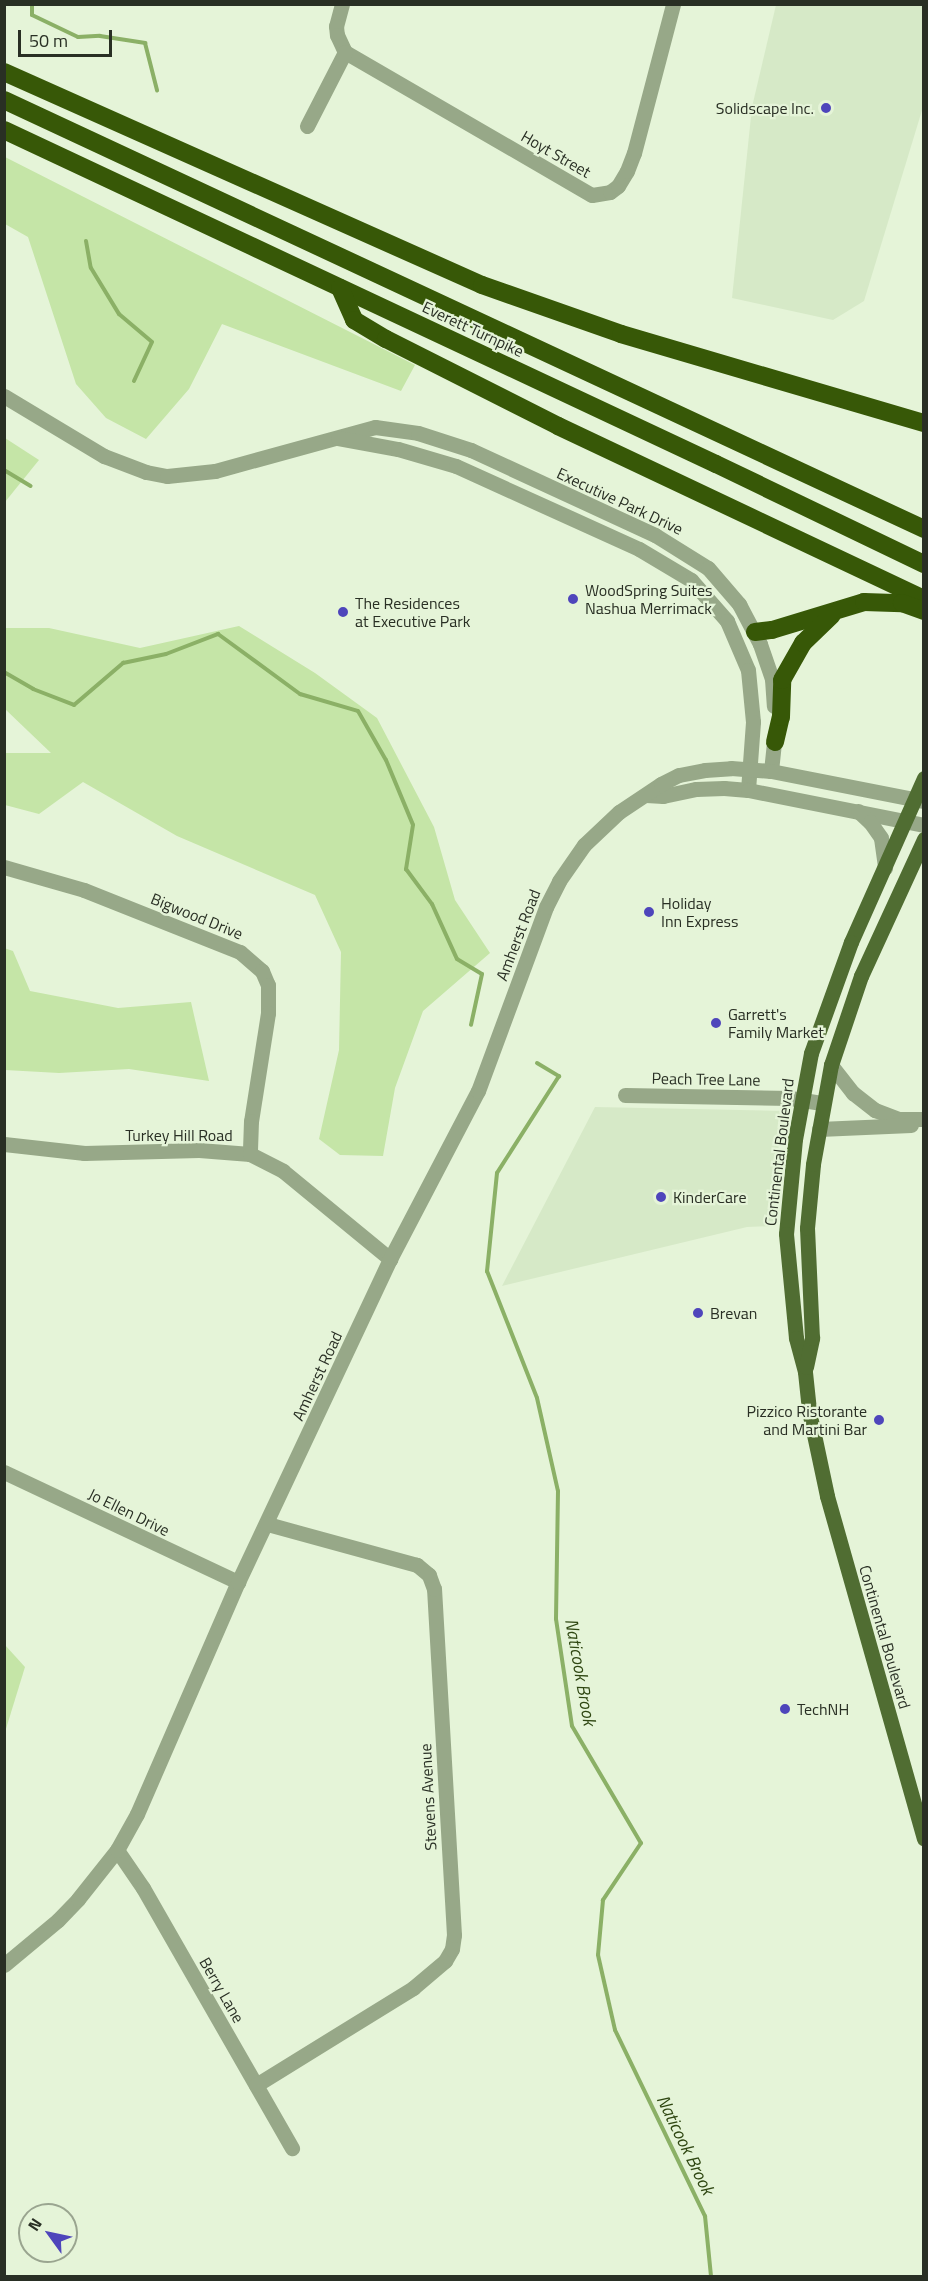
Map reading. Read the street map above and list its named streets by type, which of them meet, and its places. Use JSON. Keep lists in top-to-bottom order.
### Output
{
  "streets": {
    "highway": ["Everett Turnpike"],
    "main road": ["Continental Boulevard"],
    "street": [
      "Hoyt Street",
      "Executive Park Drive",
      "Bigwood Drive",
      "Amherst Road",
      "Peach Tree Lane",
      "Turkey Hill Road",
      "Jo Ellen Drive",
      "Stevens Avenue",
      "Berry Lane"
    ]
  },
  "crossings": [
    ["Executive Park Drive", "Amherst Road"],
    ["Bigwood Drive", "Turkey Hill Road"],
    ["Amherst Road", "Turkey Hill Road"],
    ["Amherst Road", "Continental Boulevard"],
    ["Amherst Road", "Jo Ellen Drive"],
    ["Amherst Road", "Stevens Avenue"],
    ["Amherst Road", "Berry Lane"],
    ["Peach Tree Lane", "Continental Boulevard"],
    ["Stevens Avenue", "Berry Lane"]
  ],
  "water": ["Naticook Brook"],
  "places": [
    "Solidscape Inc.",
    "WoodSpring Suites Nashua Merrimack",
    "The Residences at Executive Park",
    "Holiday Inn Express",
    "Garrett's Family Market",
    "KinderCare",
    "Brevan",
    "Pizzico Ristorante and Martini Bar",
    "TechNH"
  ],
  "scale_bar": "50 m",
  "north": "top left"
}
